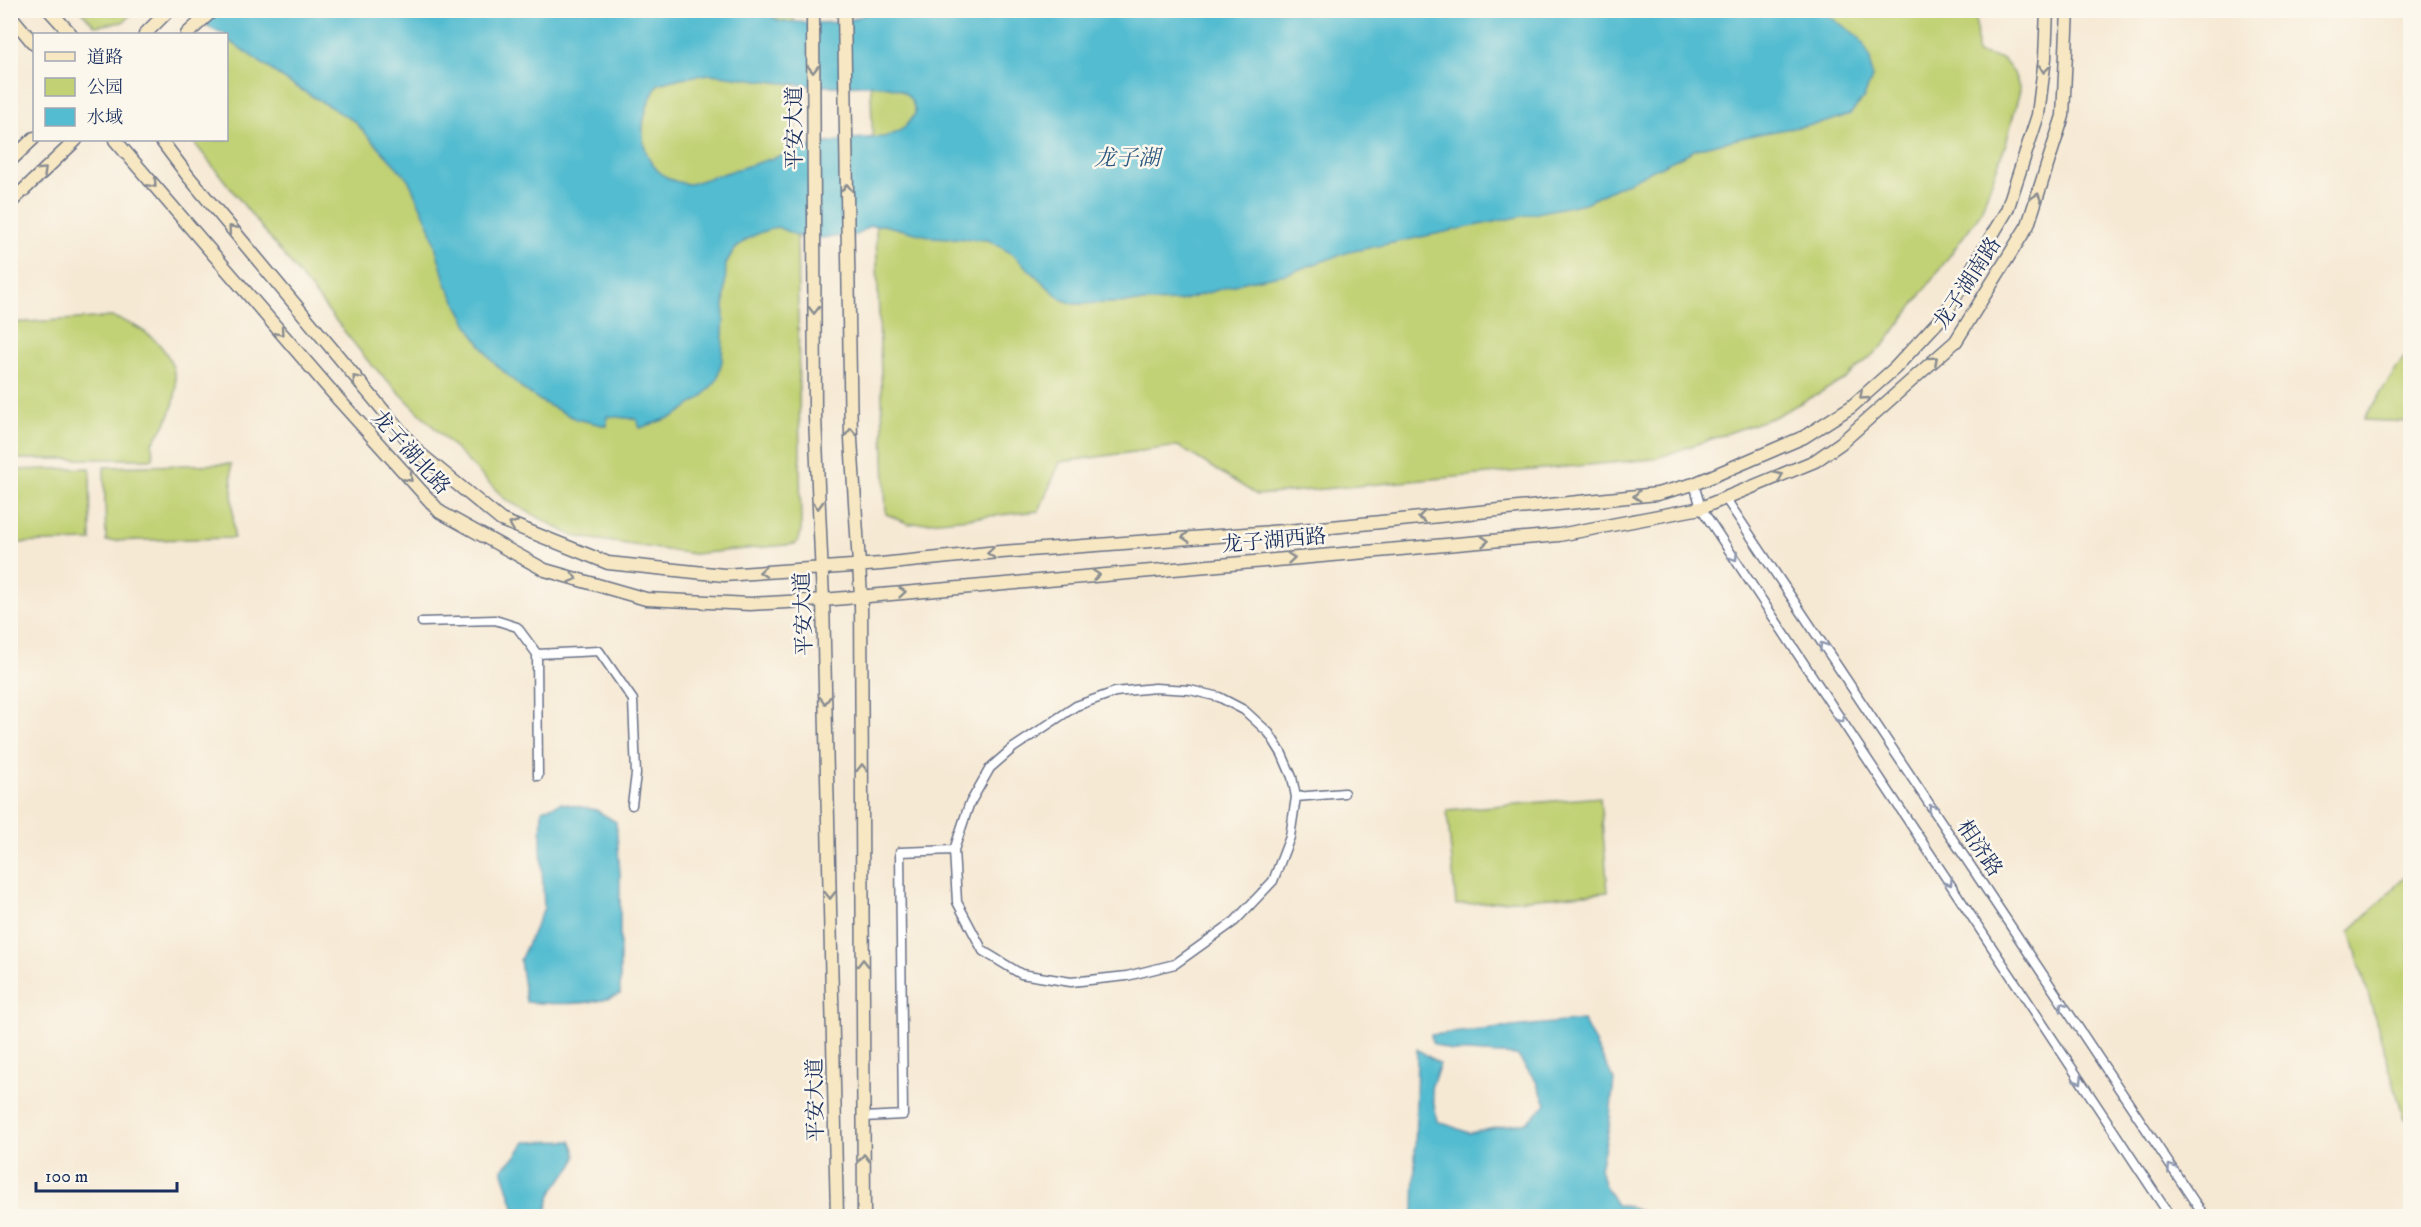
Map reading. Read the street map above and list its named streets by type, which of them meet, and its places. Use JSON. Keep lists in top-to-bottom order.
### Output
{
  "streets": {
    "street": [
      "平安大道",
      "龙子湖南路",
      "龙子湖北路",
      "龙子湖西路",
      "相济路"
    ]
  },
  "crossings": [
    ["平安大道", "龙子湖北路"],
    ["平安大道", "龙子湖西路"],
    ["龙子湖南路", "龙子湖西路"],
    ["龙子湖南路", "相济路"],
    ["龙子湖北路", "龙子湖西路"],
    ["龙子湖西路", "相济路"]
  ],
  "water": ["龙子湖"],
  "legend": ["道路", "公园", "水域"],
  "scale_bar": "100 m"
}
